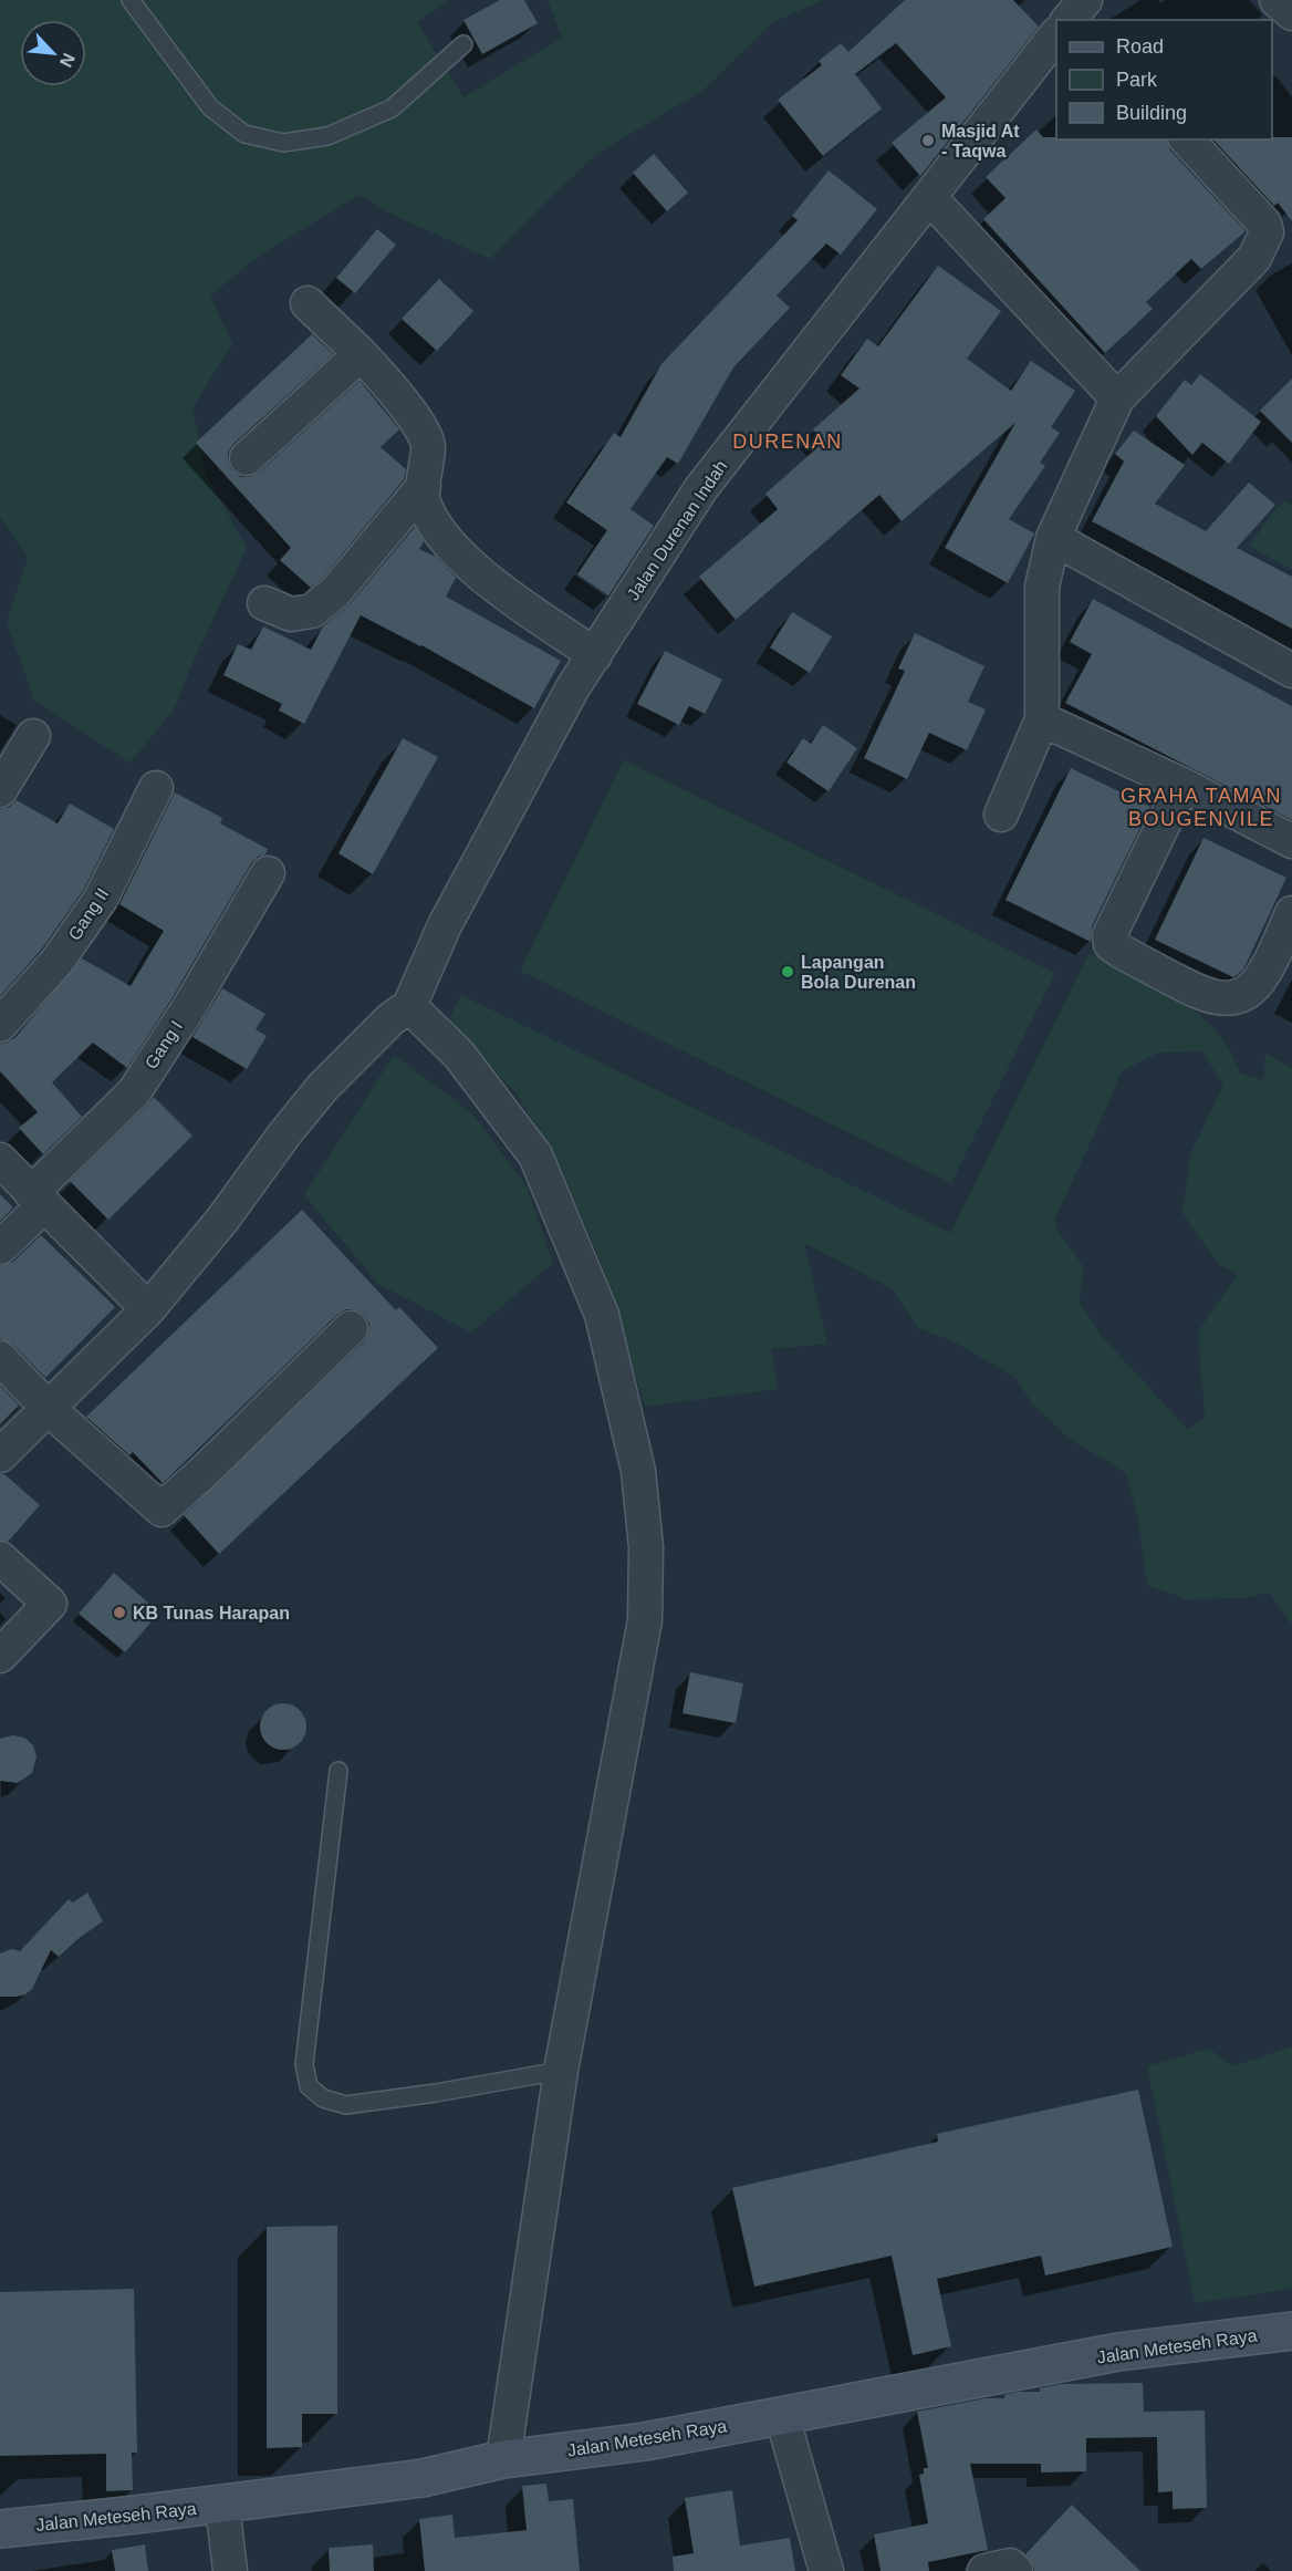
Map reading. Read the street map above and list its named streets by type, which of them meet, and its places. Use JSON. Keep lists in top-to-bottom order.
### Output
{
  "streets": {
    "main road": ["Jalan Meteseh Raya"],
    "street": ["Jalan Durenan Indah", "Gang II", "Gang I"]
  },
  "districts": ["DURENAN", "GRAHA TAMAN BOUGENVILE"],
  "places": ["Masjid At - Taqwa", "Lapangan Bola Durenan", "KB Tunas Harapan"],
  "legend": ["Road", "Park", "Building"],
  "north": "bottom right"
}
